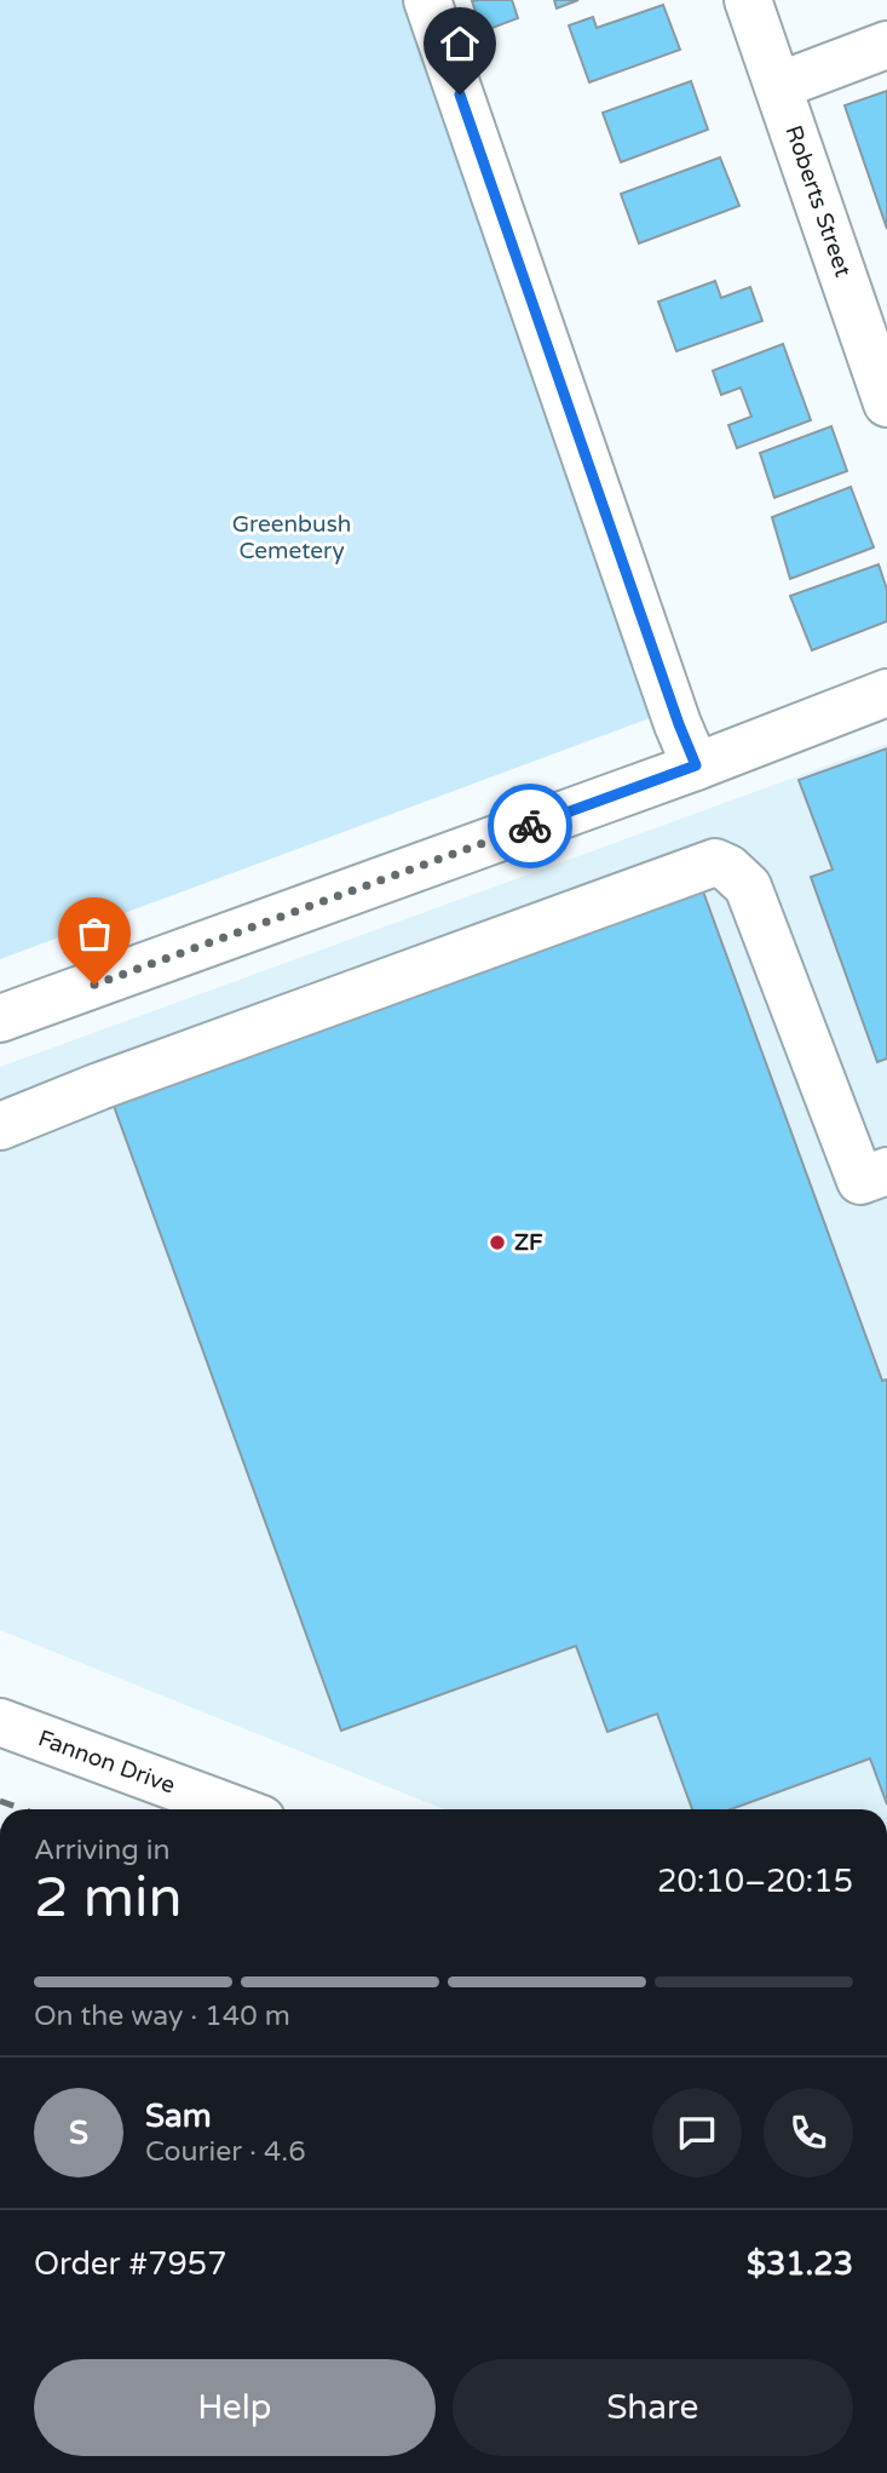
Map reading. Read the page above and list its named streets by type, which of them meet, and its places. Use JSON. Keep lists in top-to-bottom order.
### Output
{
  "streets": {
    "main road": ["Roberts Street", "Fannon Drive"]
  },
  "parks": ["Greenbush Cemetery"],
  "places": ["ZF"],
  "page": {
    "heading": ["2 min", "Arriving in", "20:10–20:15"],
    "panel": [
      "Sam",
      "Courier · 4.6",
      "Order #7957",
      "$31.23"
    ],
    "bar": "On the way · 140 m",
    "round": "S",
    "buttons": ["Help", "Share"]
  }
}
